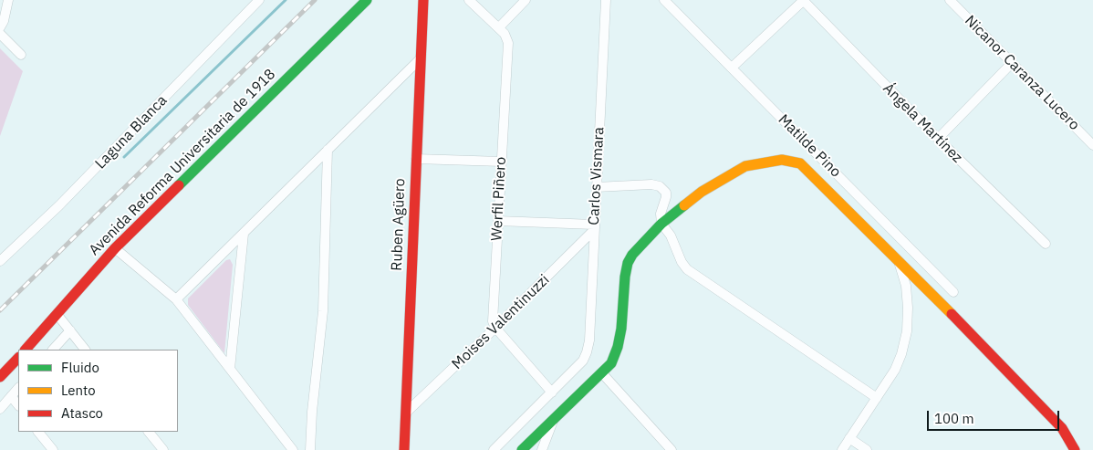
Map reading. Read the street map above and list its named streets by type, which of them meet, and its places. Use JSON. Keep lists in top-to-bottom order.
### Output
{
  "streets": {
    "street": [
      "Nicanor Caranza Lucero",
      "Ángela Martínez",
      "Laguna Blanca",
      "Matilde Pino",
      "Avenida Reforma Universitaria de 1918",
      "Carlos Vismara",
      "Werfil Piñero",
      "Ruben Agüero",
      "Moises Valentinuzzi"
    ]
  },
  "crossings": [
    ["Carlos Vismara", "Moises Valentinuzzi"],
    ["Werfil Piñero", "Moises Valentinuzzi"],
    ["Ruben Agüero", "Moises Valentinuzzi"]
  ],
  "legend": ["Fluido", "Lento", "Atasco"],
  "scale_bar": "100 m"
}
